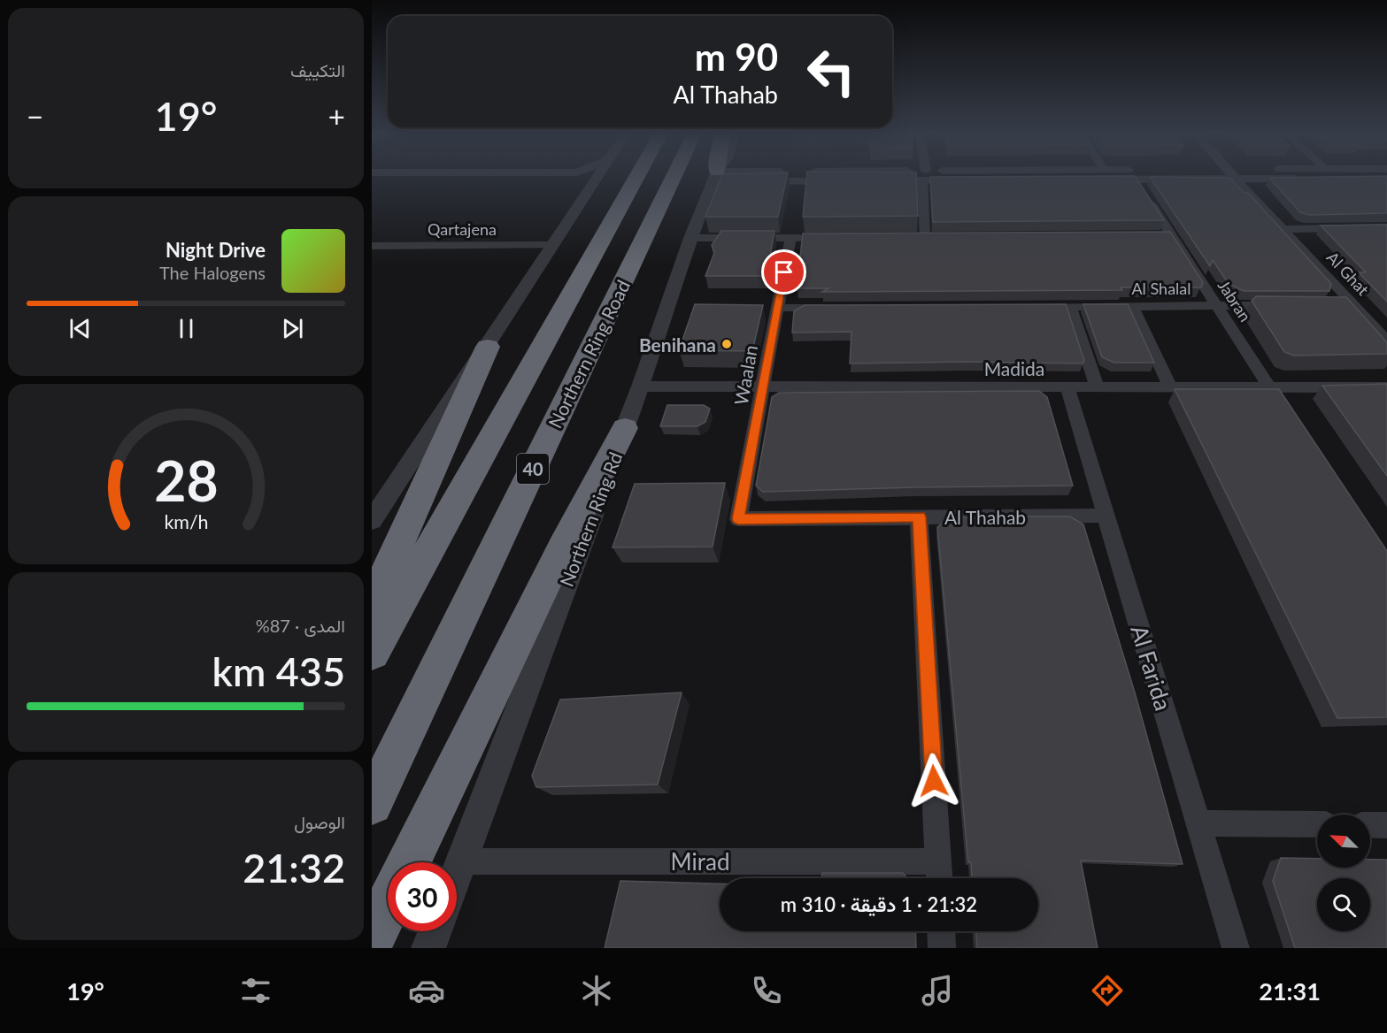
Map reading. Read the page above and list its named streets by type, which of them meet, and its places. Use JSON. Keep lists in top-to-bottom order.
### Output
{
  "streets": {
    "highway": ["Northern Ring Road", "40"],
    "street": [
      "Qartajena",
      "Al Ghat",
      "Al Shalal",
      "Jabran",
      "Madida",
      "Waalan",
      "Al Thahab",
      "Northern Ring Rd",
      "Al Farida",
      "Mirad"
    ]
  },
  "crossings": [
    ["Al Shalal", "Jabran"],
    ["Jabran", "Madida"],
    ["Madida", "Waalan"],
    ["Madida", "Northern Ring Rd"],
    ["Madida", "Al Farida"],
    ["Waalan", "Al Thahab"],
    ["Al Thahab", "Al Farida"],
    ["Northern Ring Rd", "Mirad"]
  ],
  "places": ["Benihana"],
  "north": "top left",
  "page": {
    "tile": [
      "التكييف",
      ["المدى · 87%", "435 km"],
      ["الوصول", "21:32"]
    ],
    "turn": ["90 m", "Al Thahab"],
    "heat": ["−", "19°", "+"],
    "song": ["Night Drive", "The Halogens"],
    "limit": "30",
    "trip": "21:32 · 1 دقيقة · 310 m",
    "tabs": ["21:31", "19°"],
    "gauge": ["28", "km/h"]
  }
}
